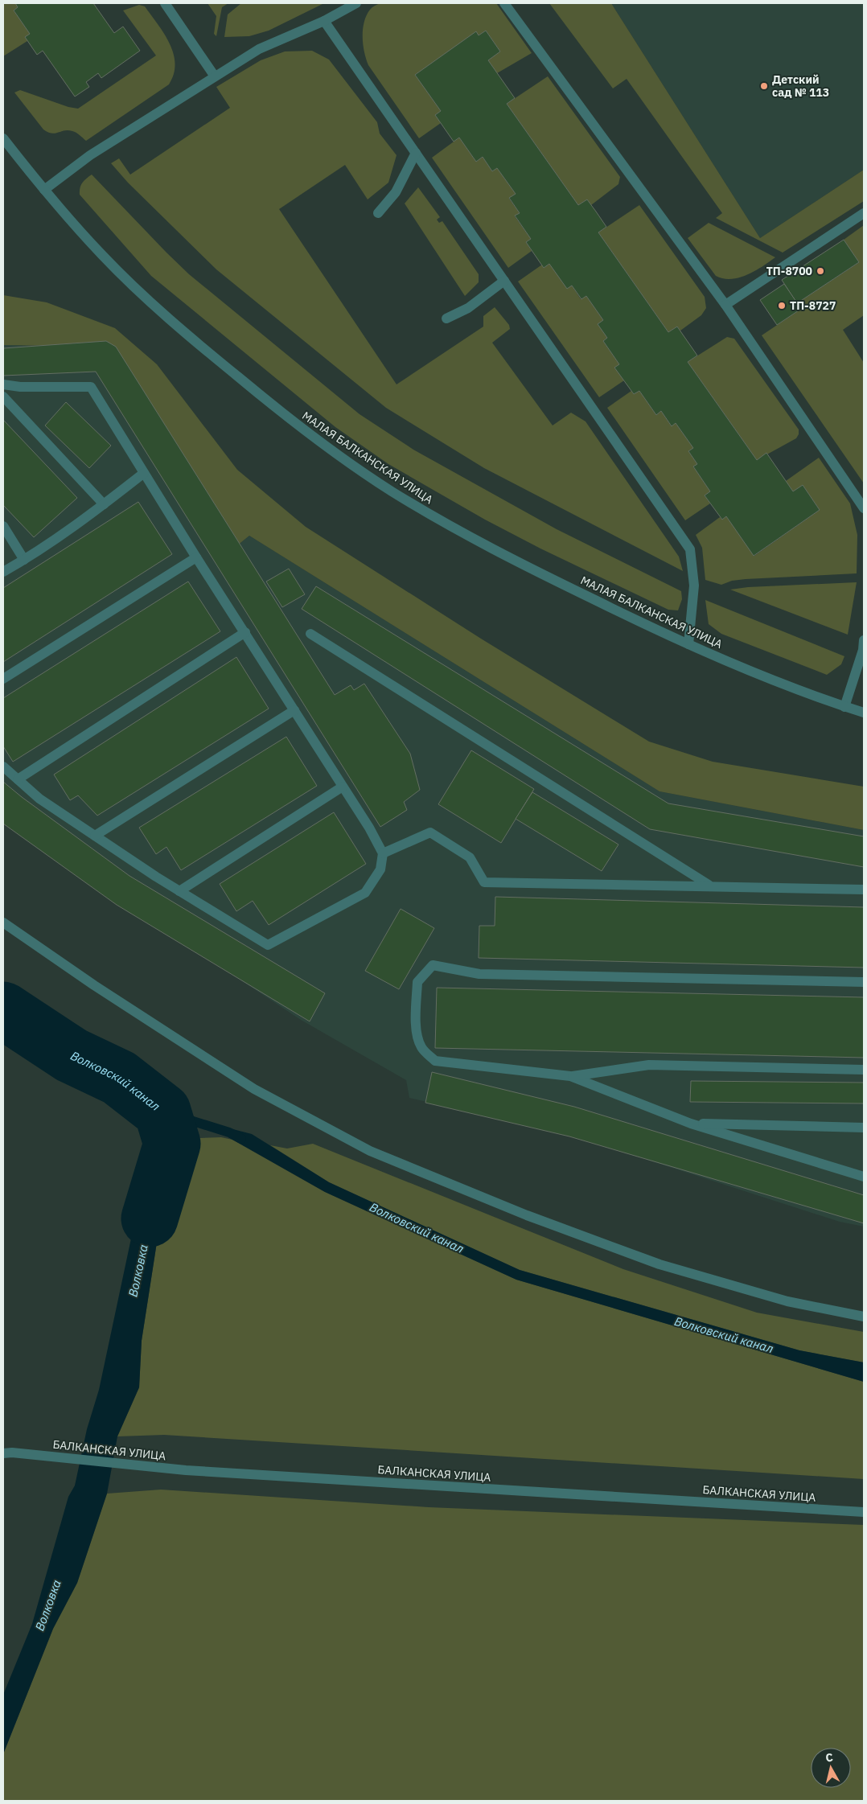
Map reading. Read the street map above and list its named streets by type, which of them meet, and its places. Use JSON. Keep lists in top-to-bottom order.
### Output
{
  "streets": {
    "street": ["МАЛАЯ БАЛКАНСКАЯ УЛИЦА", "БАЛКАНСКАЯ УЛИЦА"]
  },
  "water": ["Волковский канал", "Волковка"],
  "places": ["Детский сад № 113", "ТП-8700", "ТП-8727"],
  "north": "top"
}
